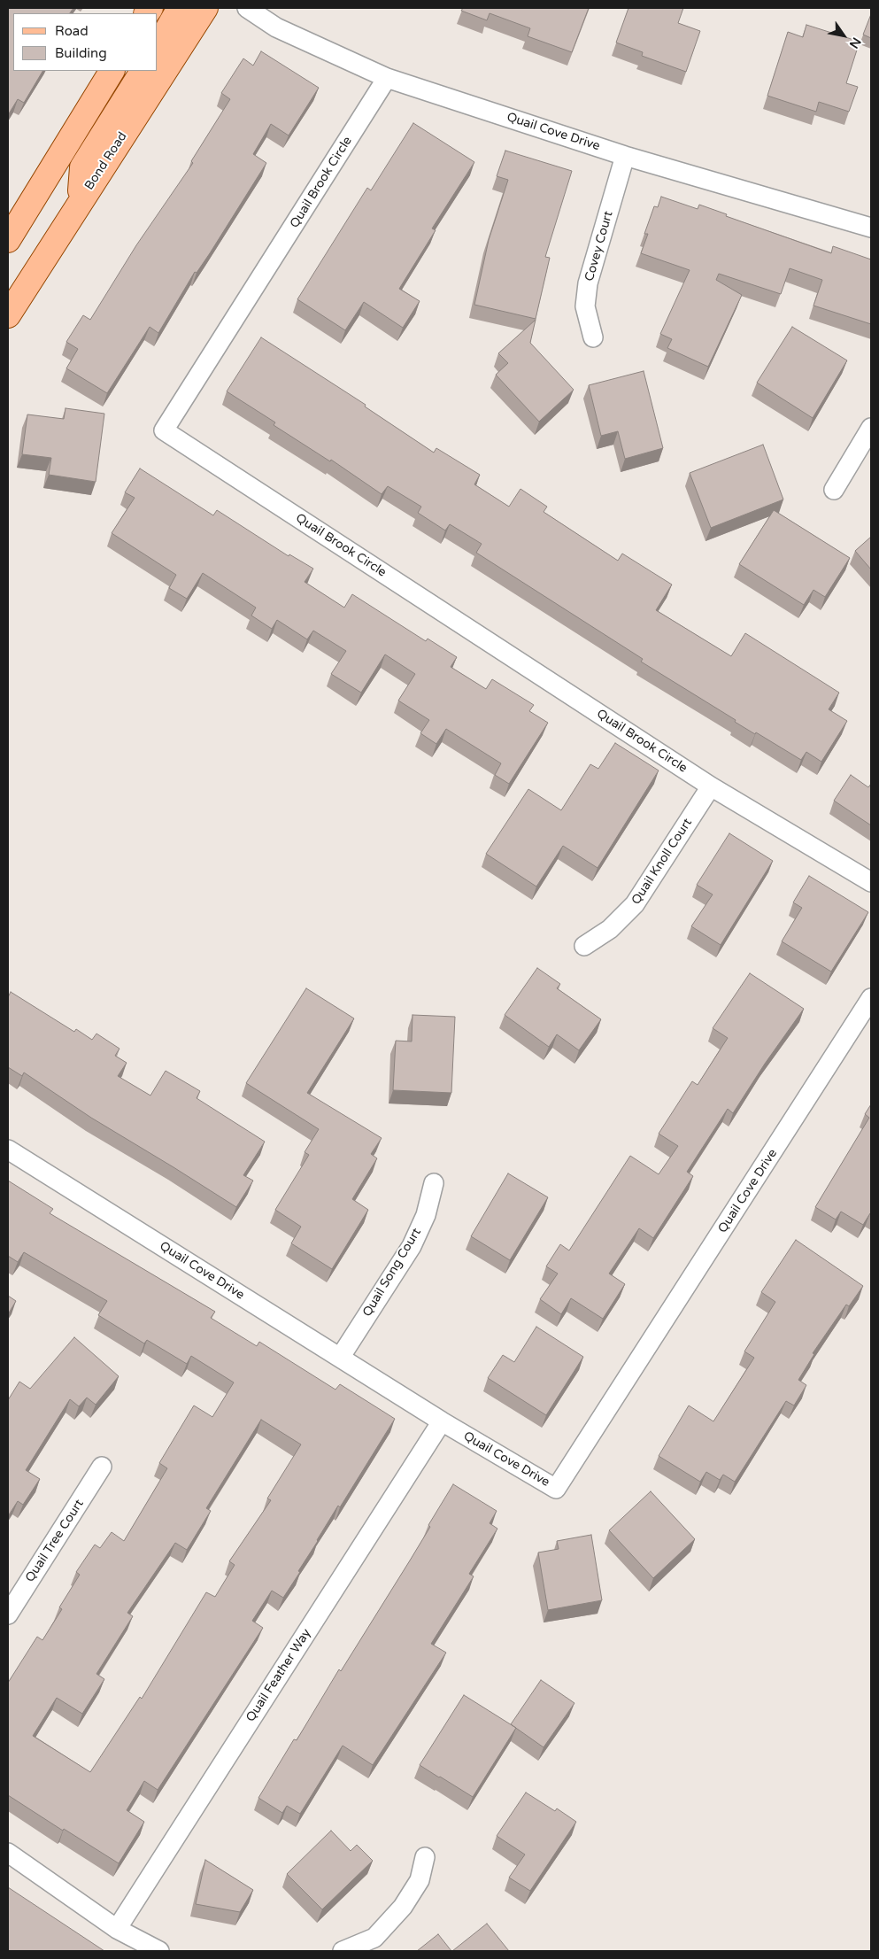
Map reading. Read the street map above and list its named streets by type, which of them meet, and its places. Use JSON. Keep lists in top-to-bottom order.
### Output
{
  "streets": {
    "main road": ["Bond Road"],
    "street": [
      "Quail Cove Drive",
      "Quail Brook Circle",
      "Covey Court",
      "Quail Knoll Court",
      "Quail Song Court",
      "Quail Tree Court",
      "Quail Feather Way"
    ]
  },
  "crossings": [
    ["Quail Cove Drive", "Quail Brook Circle"],
    ["Quail Cove Drive", "Covey Court"],
    ["Quail Cove Drive", "Quail Song Court"],
    ["Quail Cove Drive", "Quail Feather Way"],
    ["Quail Brook Circle", "Quail Knoll Court"]
  ],
  "legend": ["Road", "Building"],
  "north": "bottom right"
}
